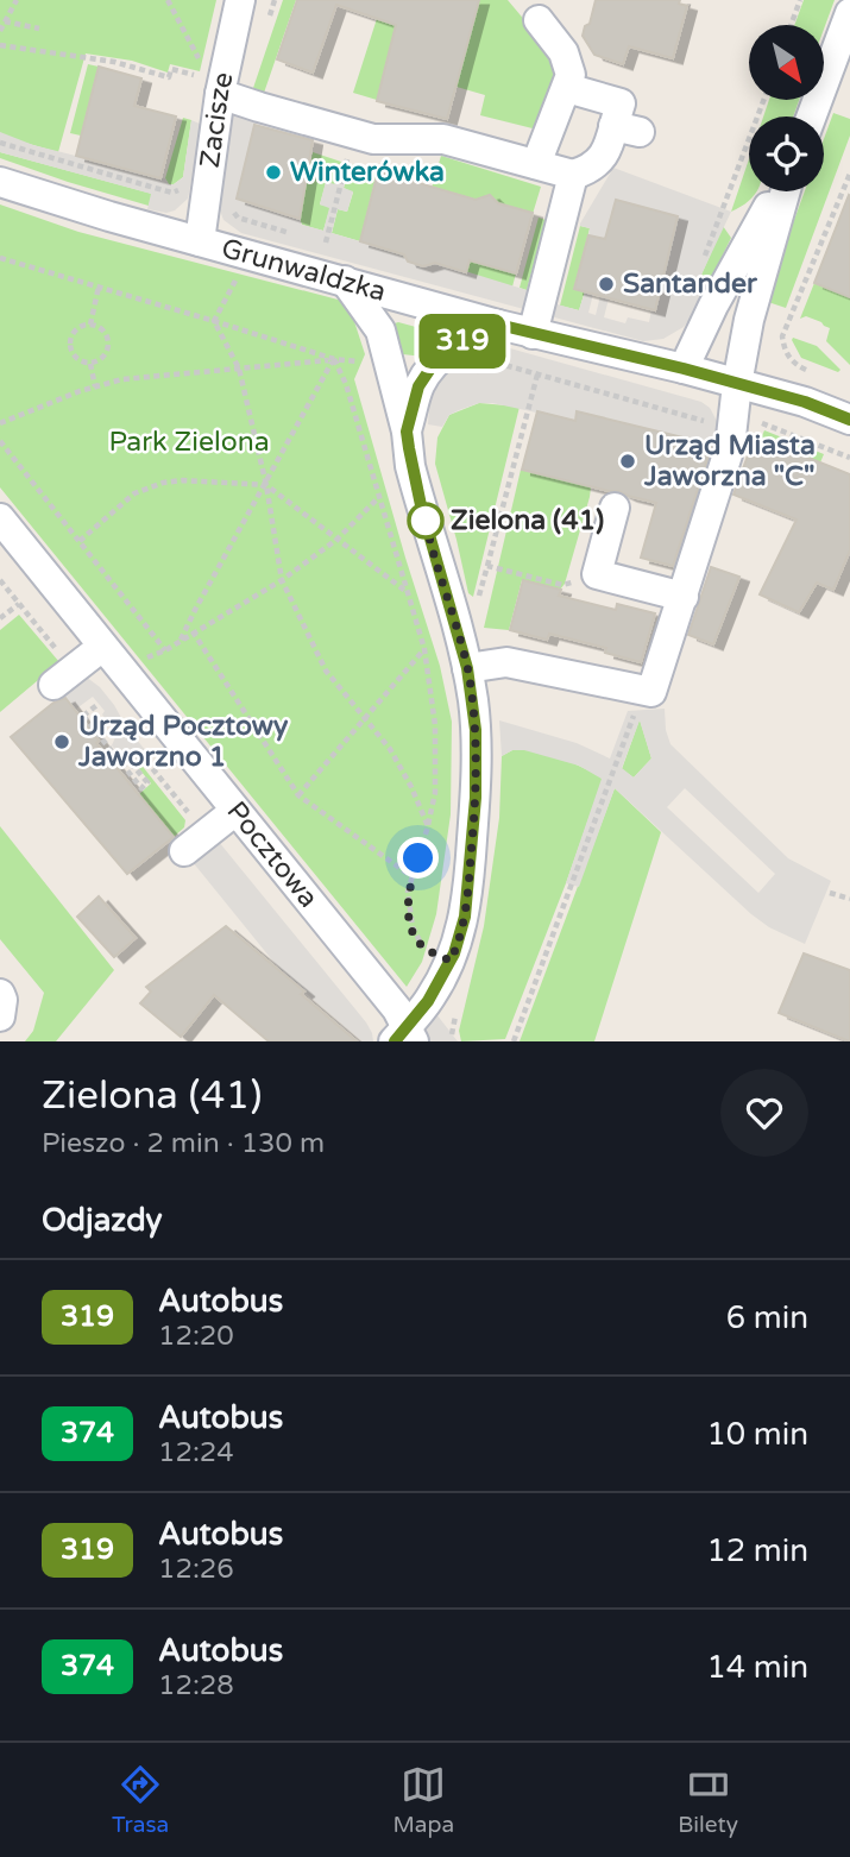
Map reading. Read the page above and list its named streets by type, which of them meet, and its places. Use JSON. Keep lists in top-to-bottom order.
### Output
{
  "streets": {
    "street": ["Zacisze", "Grunwaldzka", "Pocztowa"]
  },
  "crossings": [
    ["Zacisze", "Grunwaldzka"]
  ],
  "parks": ["Park Zielona"],
  "places": [
    "Winterówka",
    "Santander",
    "Urząd Miasta Jaworzna \"C\"",
    "Zielona (41)",
    "Urząd Pocztowy Jaworzno 1"
  ],
  "lines": ["bus line 319"],
  "north": "bottom right",
  "page": {
    "on_map": "319",
    "heading": [
      ["Zielona (41)", "Pieszo · 2 min · 130 m"],
      "Odjazdy"
    ],
    "list": [
      {
        "mark": "319",
        "name": "Autobus",
        "note": "12:20",
        "value": "6 min"
      },
      {
        "mark": "374",
        "name": "Autobus",
        "note": "12:24",
        "value": "10 min"
      },
      {
        "mark": "319",
        "name": "Autobus",
        "note": "12:26",
        "value": "12 min"
      },
      {
        "mark": "374",
        "name": "Autobus",
        "note": "12:28",
        "value": "14 min"
      }
    ],
    "tabs": ["Trasa", "Mapa", "Bilety"]
  }
}
